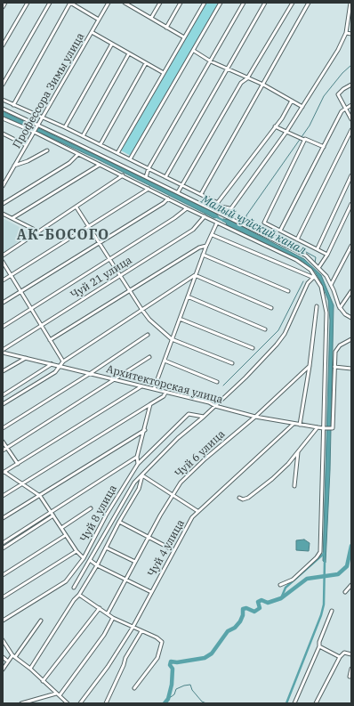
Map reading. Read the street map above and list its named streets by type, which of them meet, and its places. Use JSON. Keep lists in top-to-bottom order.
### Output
{
  "streets": {
    "street": [
      "Профессора Зимы улица",
      "Чуй 21 улица",
      "Архитекторская улица",
      "Чуй 6 улица",
      "Чуй 8 улица",
      "Чуй 4 улица"
    ]
  },
  "crossings": [
    ["Архитекторская улица", "Чуй 6 улица"],
    ["Архитекторская улица", "Чуй 4 улица"]
  ],
  "districts": ["АК-БОСОГО"],
  "water": ["Малый чуйский канал"]
}
